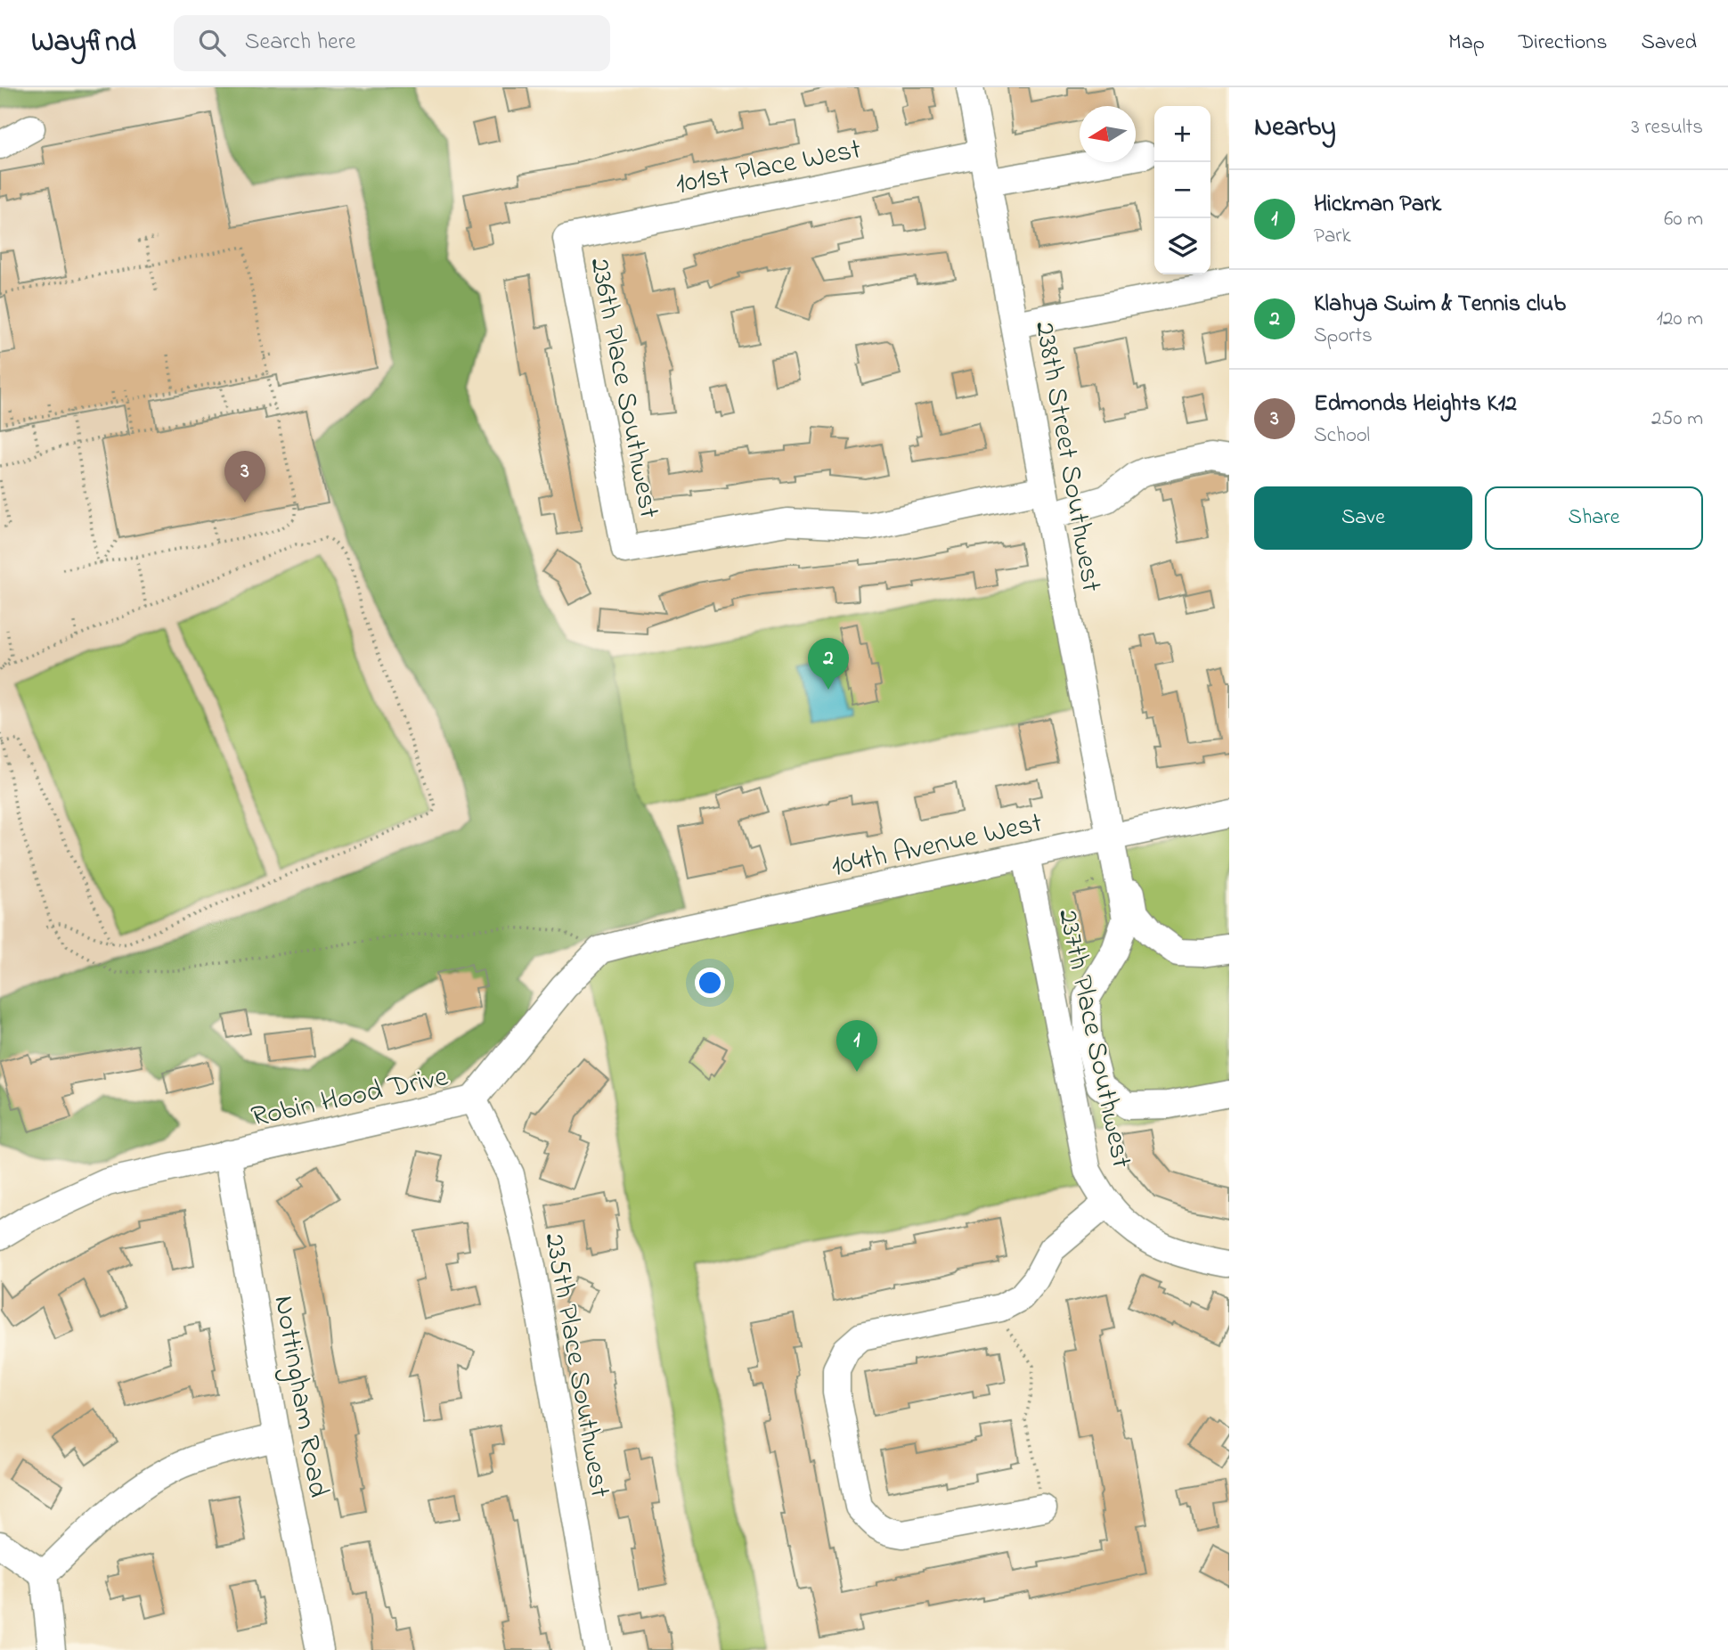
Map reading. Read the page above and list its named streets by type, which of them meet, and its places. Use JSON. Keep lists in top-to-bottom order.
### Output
{
  "streets": {
    "street": [
      "101st Place West",
      "236th Place Southwest",
      "238th Street Southwest",
      "104th Avenue West",
      "237th Place Southwest",
      "Robin Hood Drive",
      "235th Place Southwest",
      "Nottingham Road"
    ]
  },
  "crossings": [
    ["101st Place West", "236th Place Southwest"],
    ["101st Place West", "238th Street Southwest"],
    ["236th Place Southwest", "238th Street Southwest"],
    ["238th Street Southwest", "104th Avenue West"],
    ["104th Avenue West", "237th Place Southwest"],
    ["104th Avenue West", "Robin Hood Drive"],
    ["Robin Hood Drive", "235th Place Southwest"],
    ["Robin Hood Drive", "Nottingham Road"]
  ],
  "north": "left",
  "page": {
    "header": "Wayfind",
    "search": "Search here",
    "nav": ["Map", "Directions", "Saved"],
    "heading": ["Nearby", "3 results"],
    "map_buttons": ["+", "−"],
    "list": [
      {
        "mark": "1",
        "name": "Hickman Park",
        "note": "Park",
        "value": "60 m"
      },
      {
        "mark": "2",
        "name": "Klahya Swim & Tennis club",
        "note": "Sports",
        "value": "120 m"
      },
      {
        "mark": "3",
        "name": "Edmonds Heights K12",
        "note": "School",
        "value": "250 m"
      }
    ],
    "pins": ["3", "2", "1"],
    "buttons": ["Save", "Share"]
  }
}
